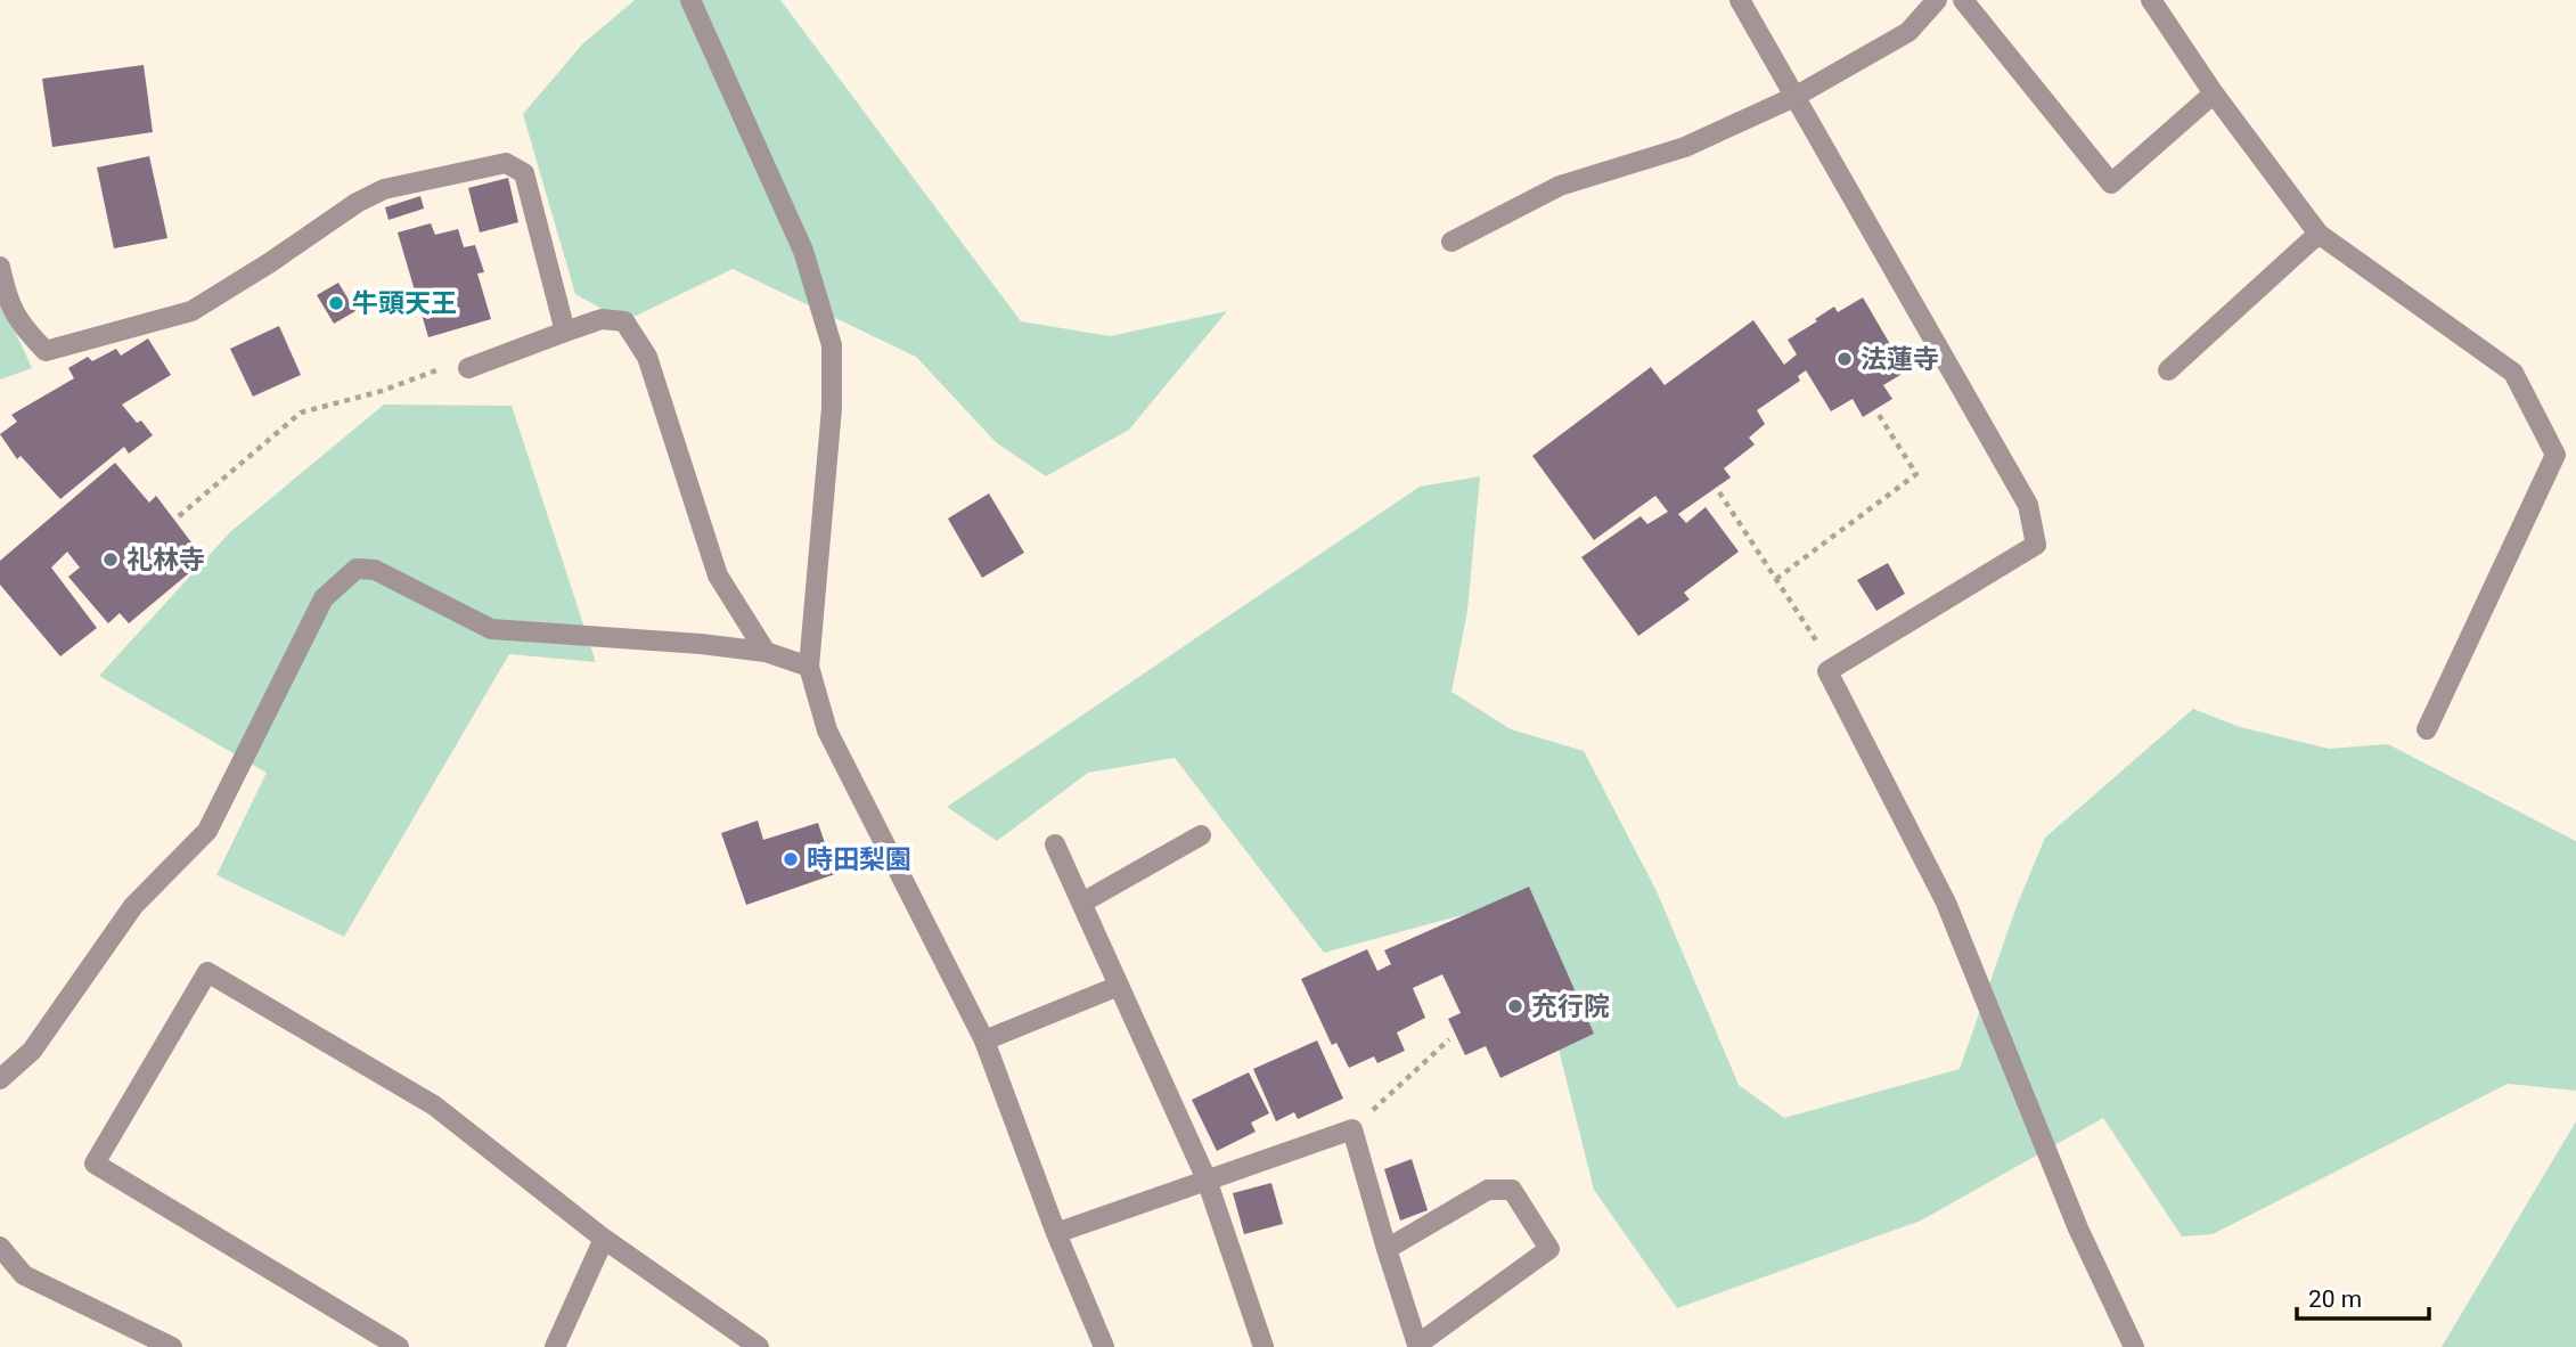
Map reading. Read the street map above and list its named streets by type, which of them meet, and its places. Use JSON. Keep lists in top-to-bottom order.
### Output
{
  "places": [
    "牛頭天王",
    "法蓮寺",
    "礼林寺",
    "時田梨園",
    "充行院"
  ],
  "scale_bar": "20 m"
}
